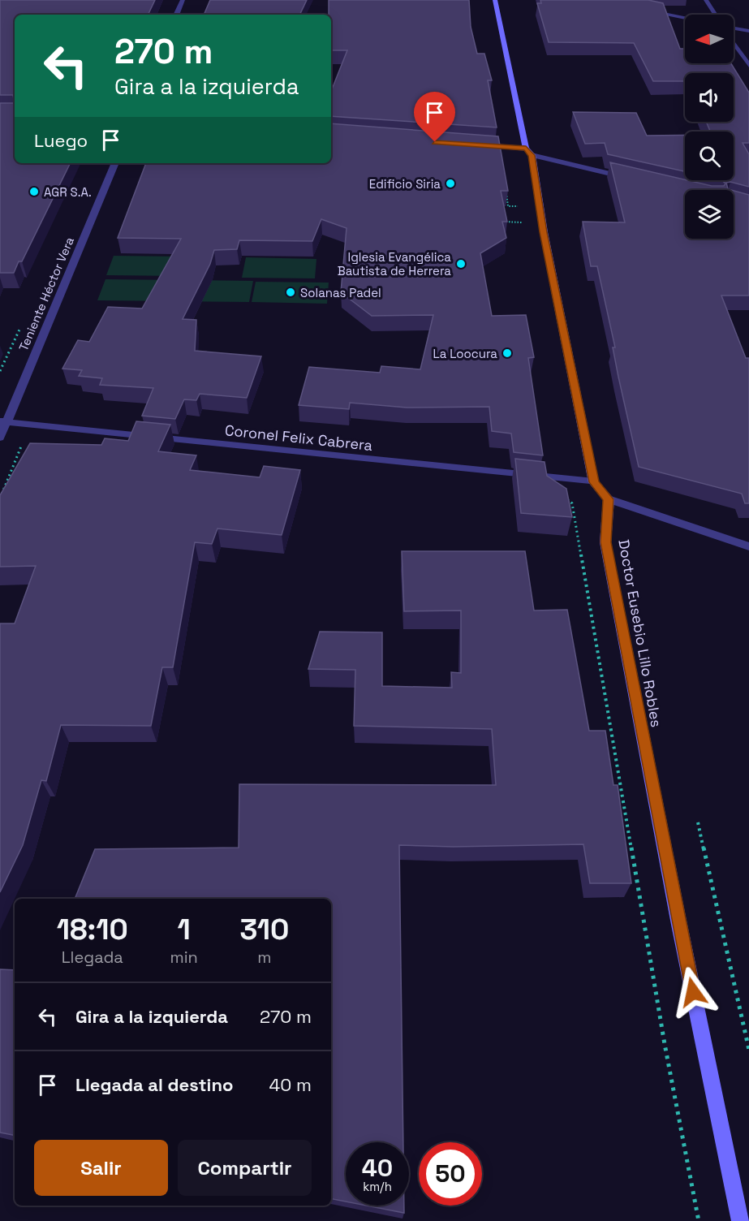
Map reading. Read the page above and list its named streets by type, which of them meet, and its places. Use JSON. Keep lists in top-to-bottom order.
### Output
{
  "streets": {
    "main road": ["Doctor Eusebio Lillo Robles"],
    "street": ["Teniente Héctor Vera", "Coronel Felix Cabrera"]
  },
  "crossings": [
    ["Teniente Héctor Vera", "Coronel Felix Cabrera"]
  ],
  "places": [
    "Edificio Siria",
    "AGR S.A.",
    "Iglesia Evangélica Bautista de Herrera",
    "Solanas Padel",
    "La Loocura"
  ],
  "north": "left",
  "page": {
    "turn": ["270 m", "Gira a la izquierda"],
    "then": "Luego",
    "eta": [
      "18:10",
      "Llegada",
      "1",
      "min",
      "310",
      "m"
    ],
    "list": [
      {
        "name": "Gira a la izquierda",
        "value": "270 m"
      },
      {
        "name": "Llegada al destino",
        "value": "40 m"
      }
    ],
    "buttons": ["Salir", "Compartir"],
    "speed": "40 km/h",
    "limit": "50"
  }
}
